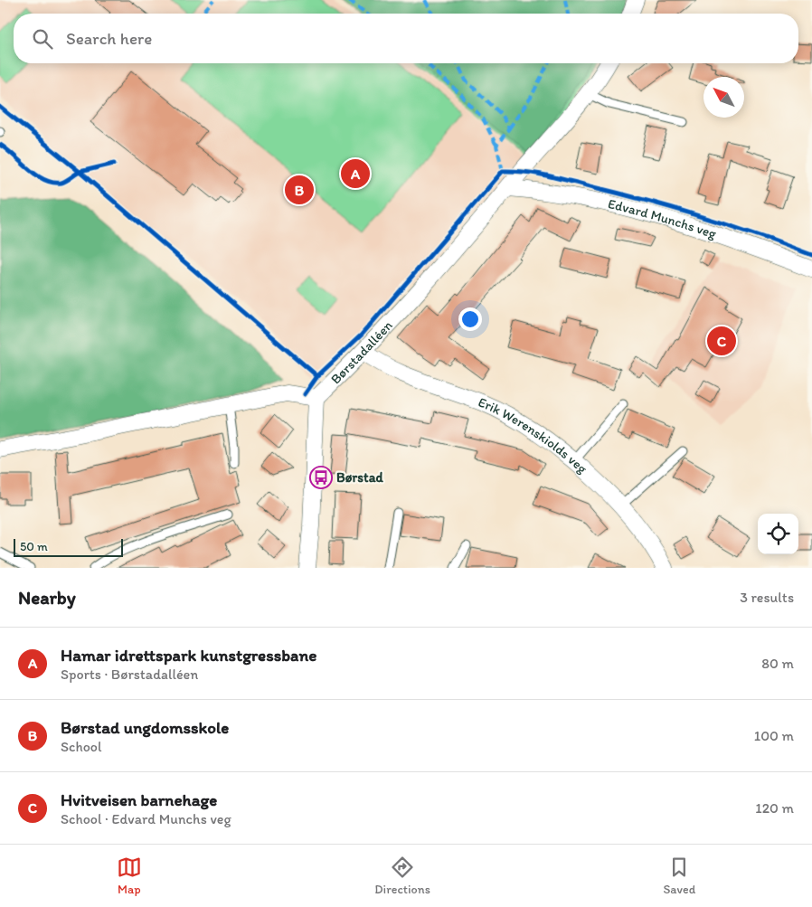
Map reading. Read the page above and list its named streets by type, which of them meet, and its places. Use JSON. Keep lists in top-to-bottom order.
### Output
{
  "streets": {
    "street": ["Edvard Munchs veg", "Børstadalléen", "Erik Werenskiolds veg"]
  },
  "crossings": [
    ["Edvard Munchs veg", "Børstadalléen"],
    ["Børstadalléen", "Erik Werenskiolds veg"]
  ],
  "places": {
    "bus stop": ["Børstad"]
  },
  "scale_bar": "50 m",
  "north": "top left",
  "page": {
    "search": "Search here",
    "pins": ["A", "B", "C"],
    "scale": "50 m",
    "heading": ["Nearby", "3 results"],
    "list": [
      {
        "mark": "A",
        "name": "Hamar idrettspark kunstgressbane",
        "note": "Sports · Børstadalléen",
        "value": "80 m"
      },
      {
        "mark": "B",
        "name": "Børstad ungdomsskole",
        "note": "School",
        "value": "100 m"
      },
      {
        "mark": "C",
        "name": "Hvitveisen barnehage",
        "note": "School · Edvard Munchs veg",
        "value": "120 m"
      }
    ],
    "nav": ["Map", "Directions", "Saved"]
  }
}
